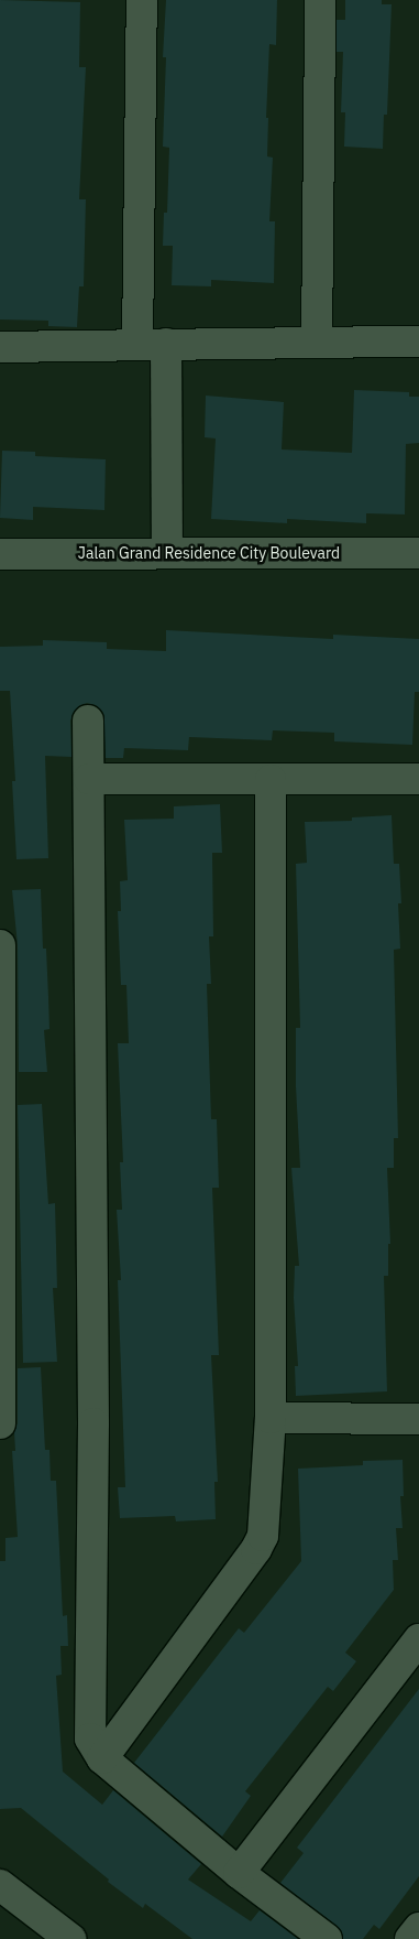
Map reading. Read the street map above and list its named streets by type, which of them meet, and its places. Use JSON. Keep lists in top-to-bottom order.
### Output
{
  "streets": {
    "street": ["Jalan Grand Residence City Boulevard"]
  }
}
